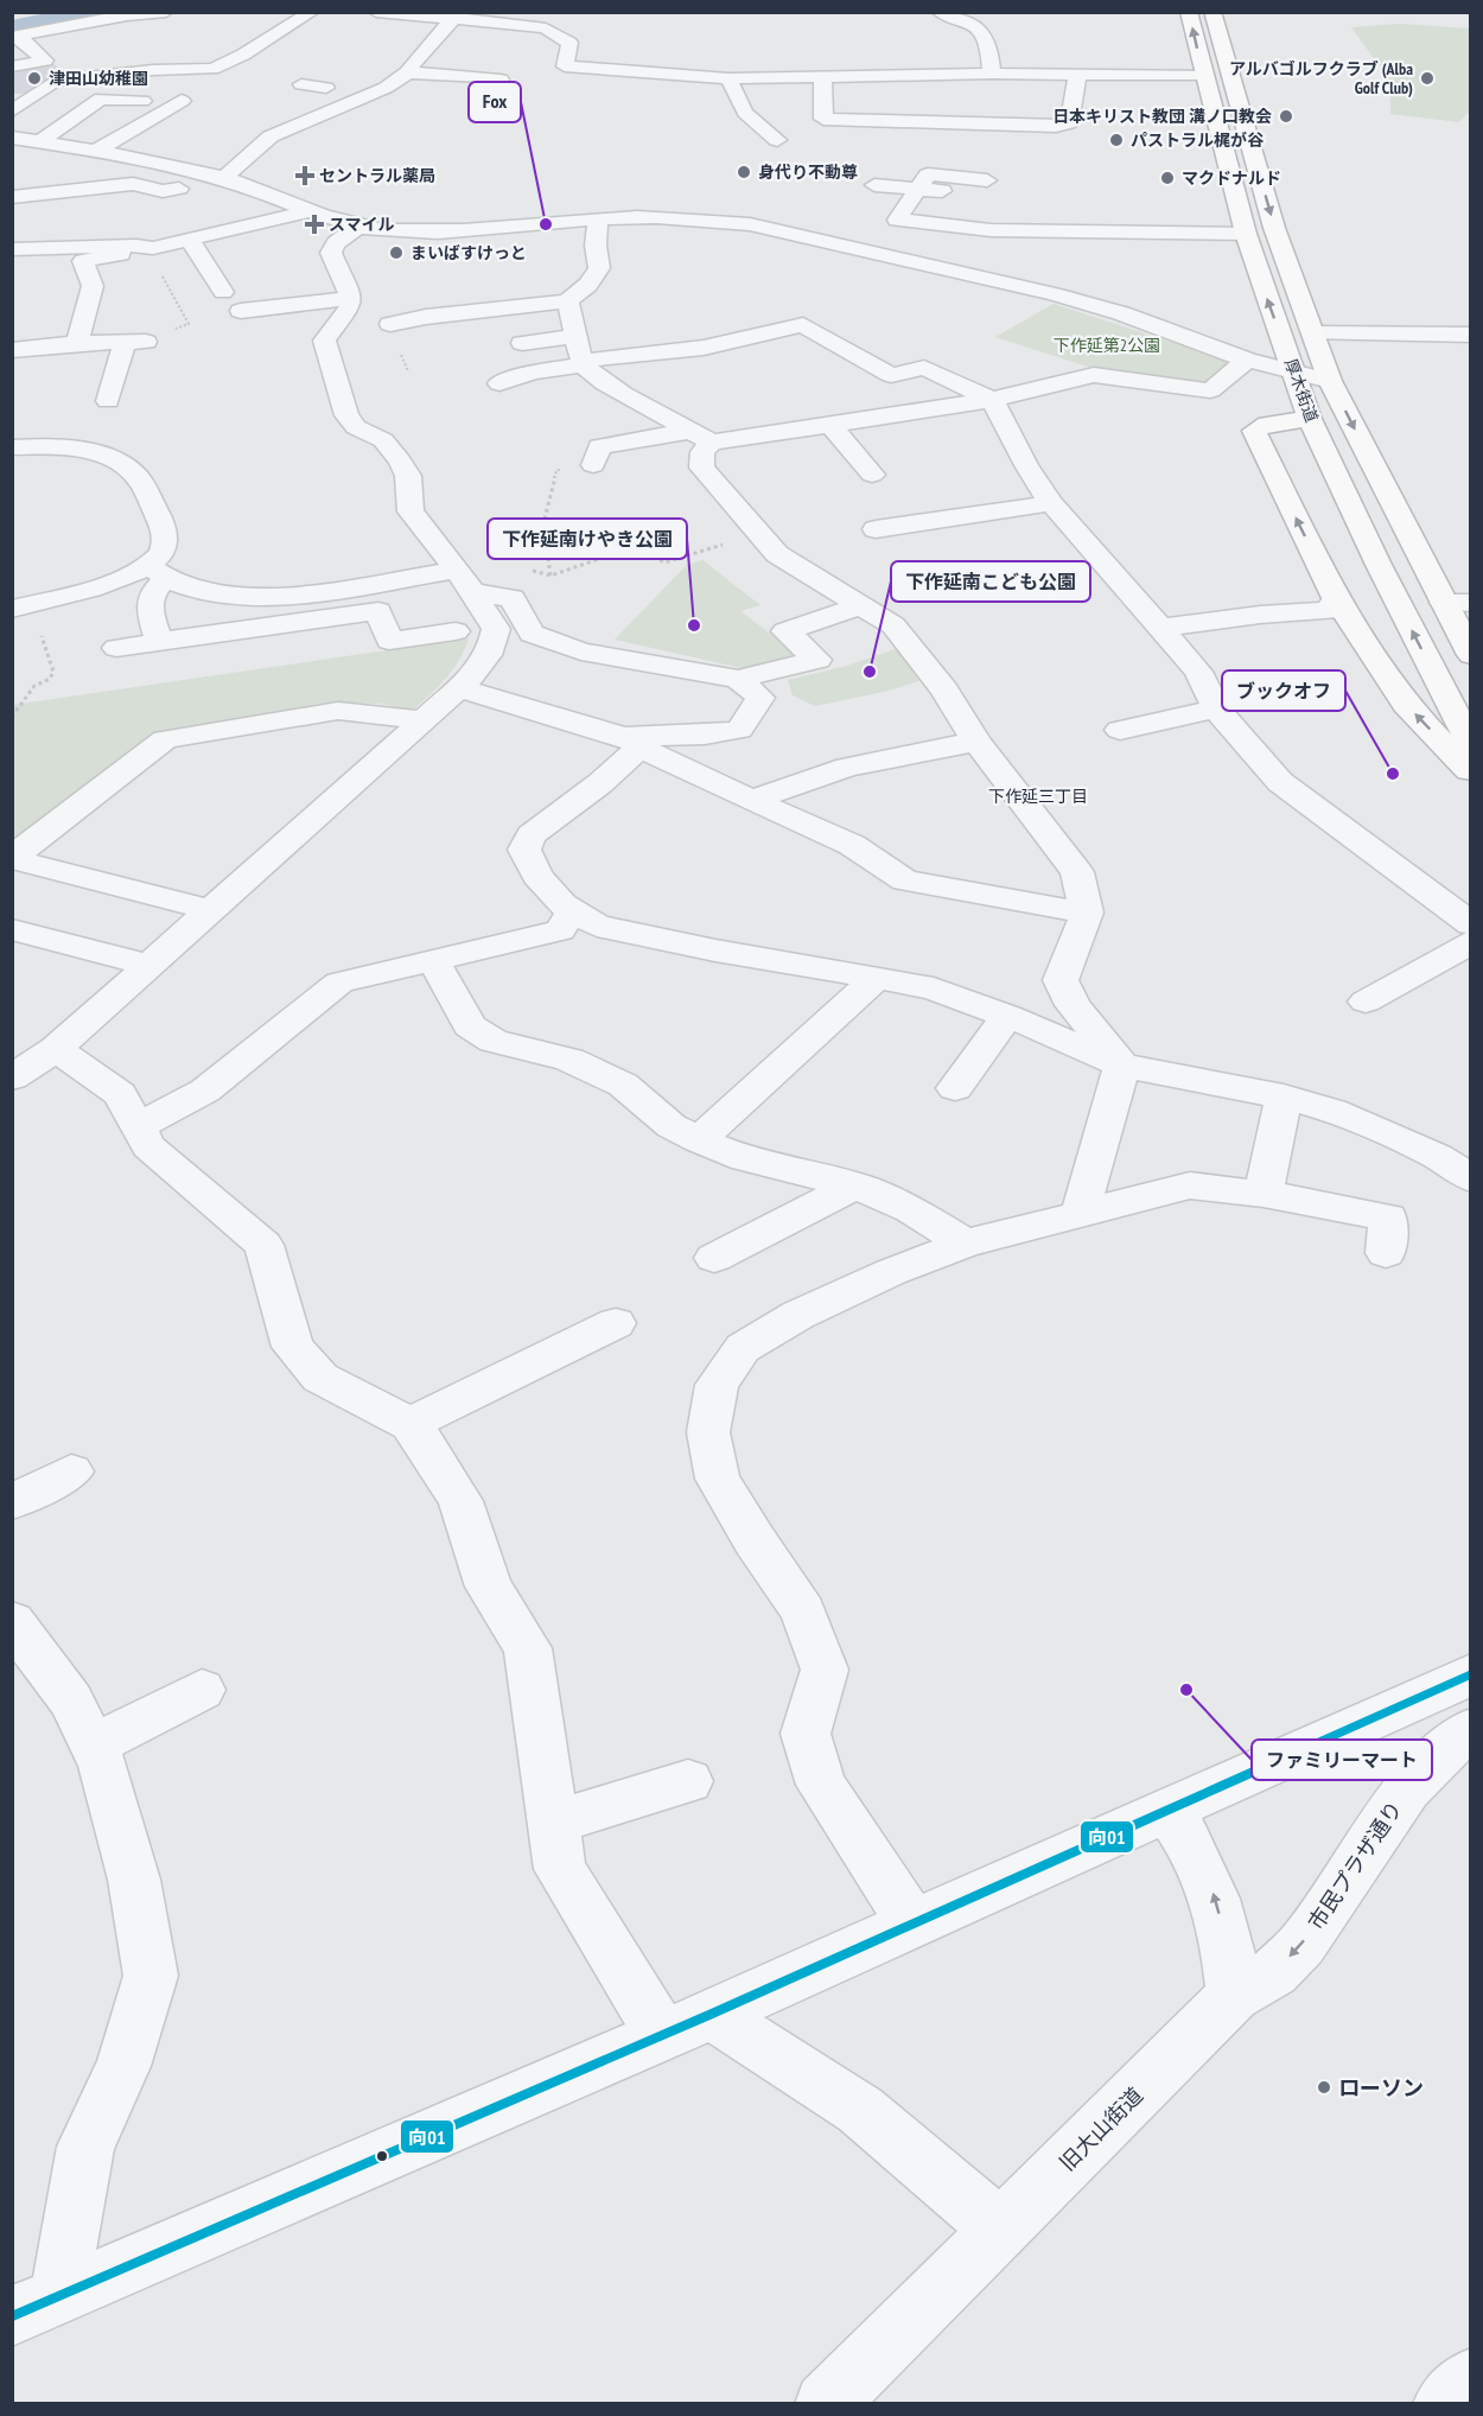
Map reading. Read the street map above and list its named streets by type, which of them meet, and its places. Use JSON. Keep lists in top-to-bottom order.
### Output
{
  "streets": {
    "highway": ["厚木街道"],
    "street": ["市民プラザ通り", "旧大山街道"]
  },
  "crossings": [
    ["市民プラザ通り", "旧大山街道"]
  ],
  "districts": ["下作延三丁目"],
  "parks": ["下作延第2公園"],
  "places": {
    "other": [
      "津田山幼稚園",
      "アルバゴルフクラブ (Alba Golf Club)",
      "日本キリスト教団 溝ノ口教会",
      "パストラル梶が谷",
      "身代り不動尊",
      "マクドナルド",
      "Fox",
      "まいばすけっと",
      "下作延南けやき公園",
      "下作延南こども公園",
      "ブックオフ",
      "ファミリーマート",
      "ローソン"
    ],
    "health": ["セントラル薬局", "スマイル"]
  },
  "lines": ["transit line 向01"]
}
